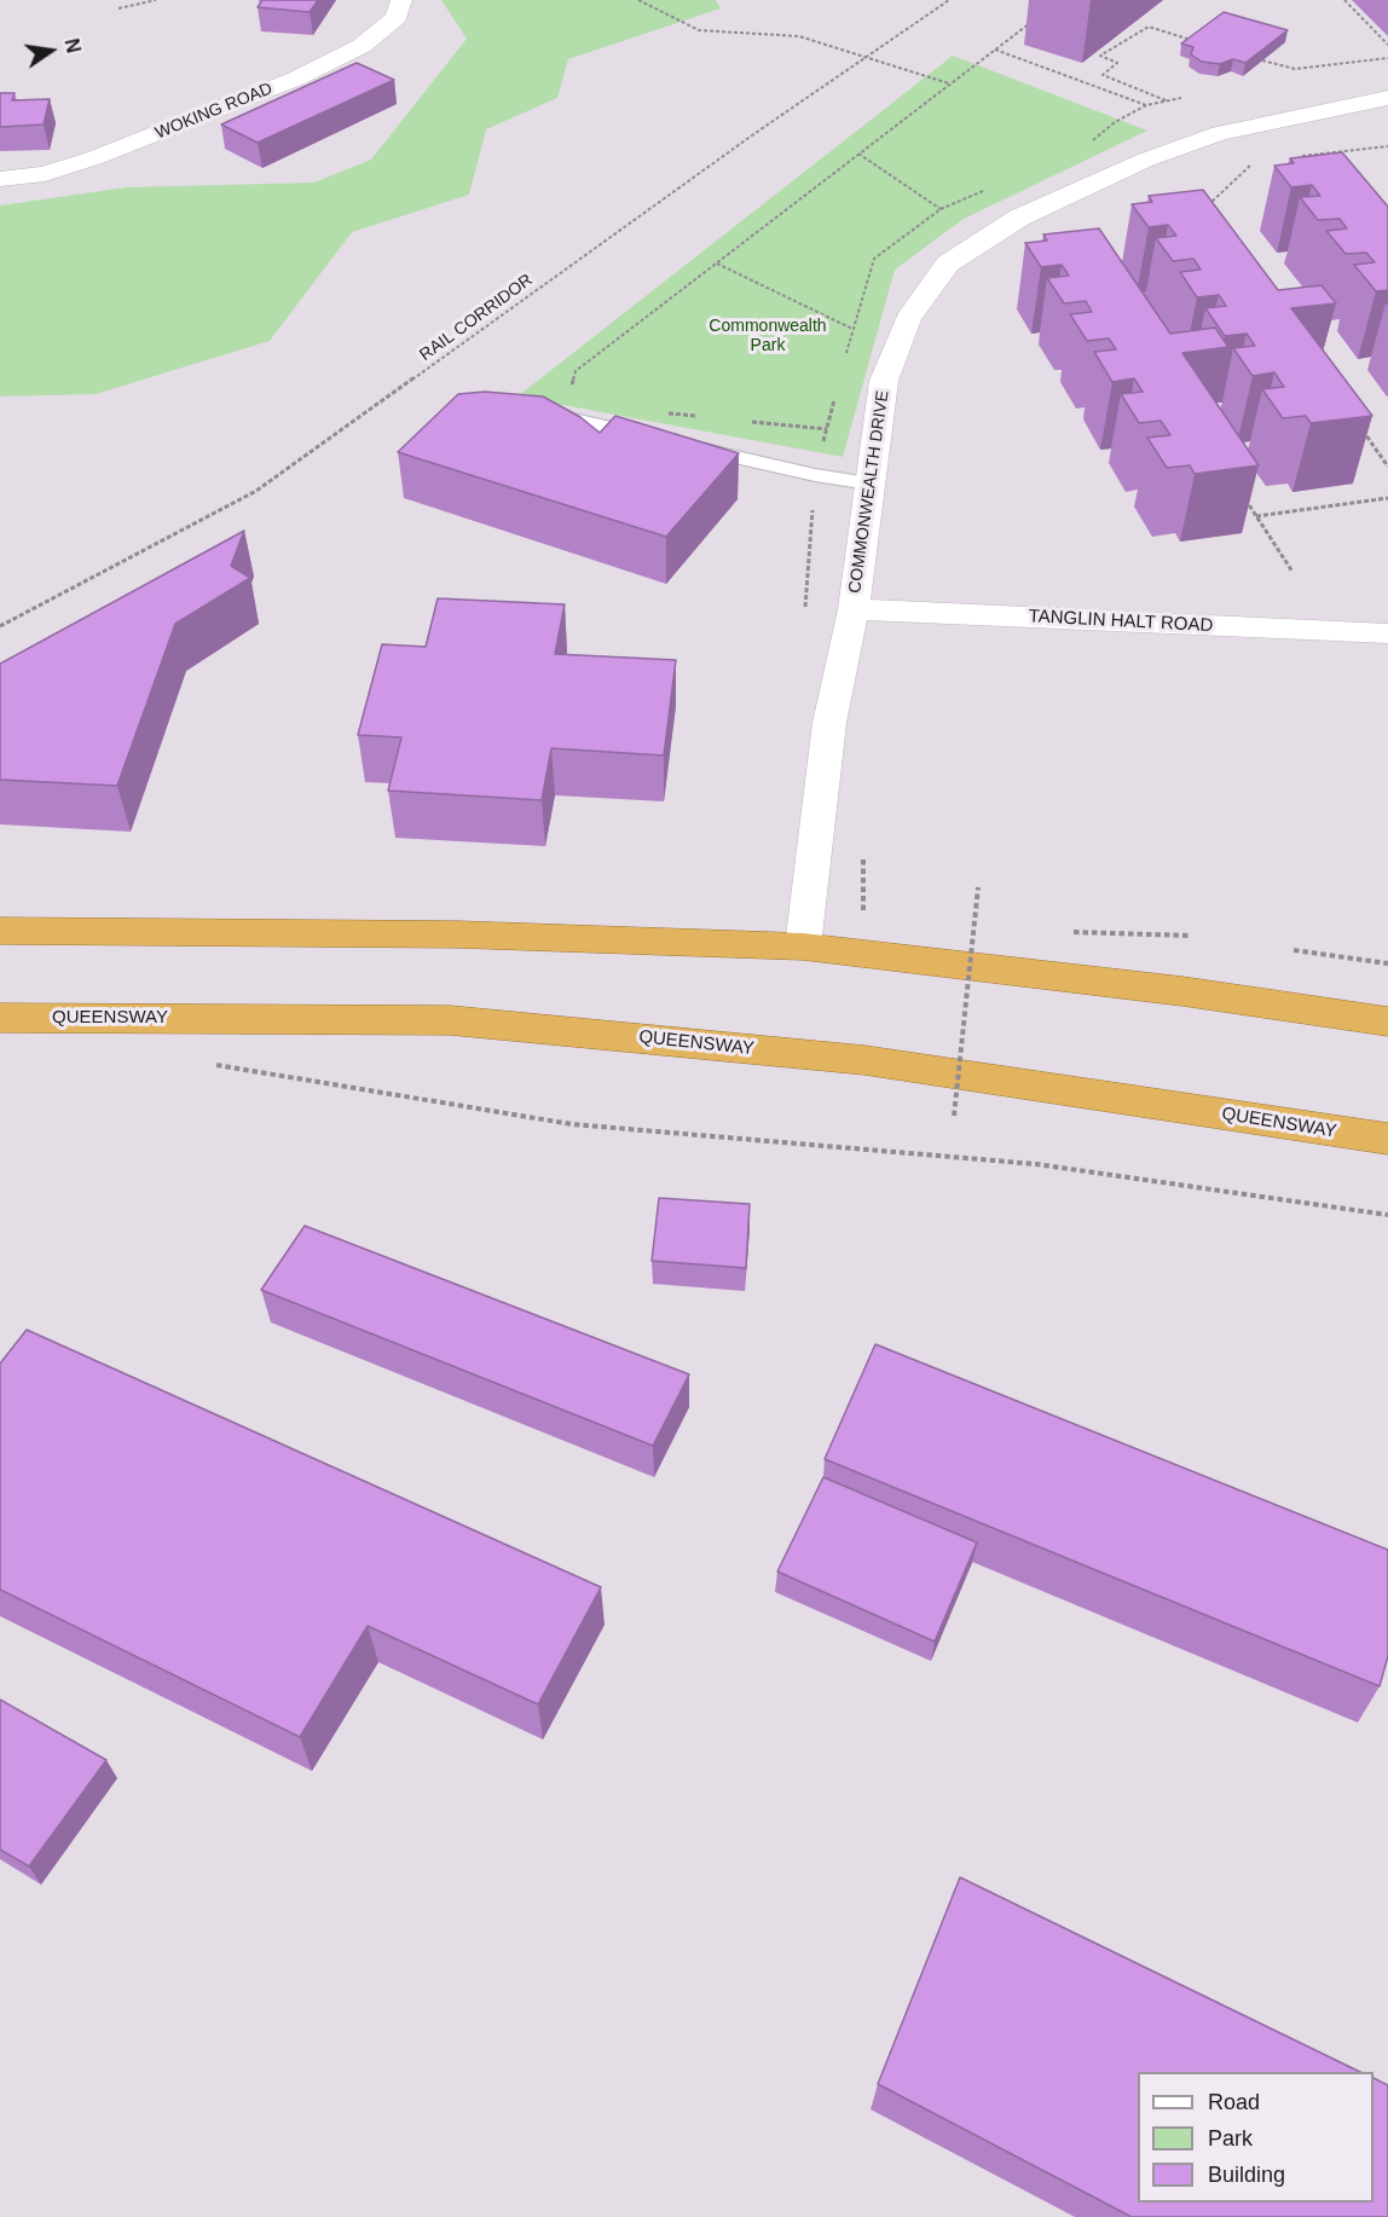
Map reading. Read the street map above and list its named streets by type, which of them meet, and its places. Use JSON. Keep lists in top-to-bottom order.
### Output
{
  "streets": {
    "highway": ["QUEENSWAY"],
    "street": ["WOKING ROAD", "COMMONWEALTH DRIVE", "TANGLIN HALT ROAD"],
    "path": ["RAIL CORRIDOR"]
  },
  "crossings": [
    ["COMMONWEALTH DRIVE", "TANGLIN HALT ROAD"]
  ],
  "parks": ["Commonwealth Park"],
  "legend": ["Road", "Park", "Building"],
  "north": "right"
}
